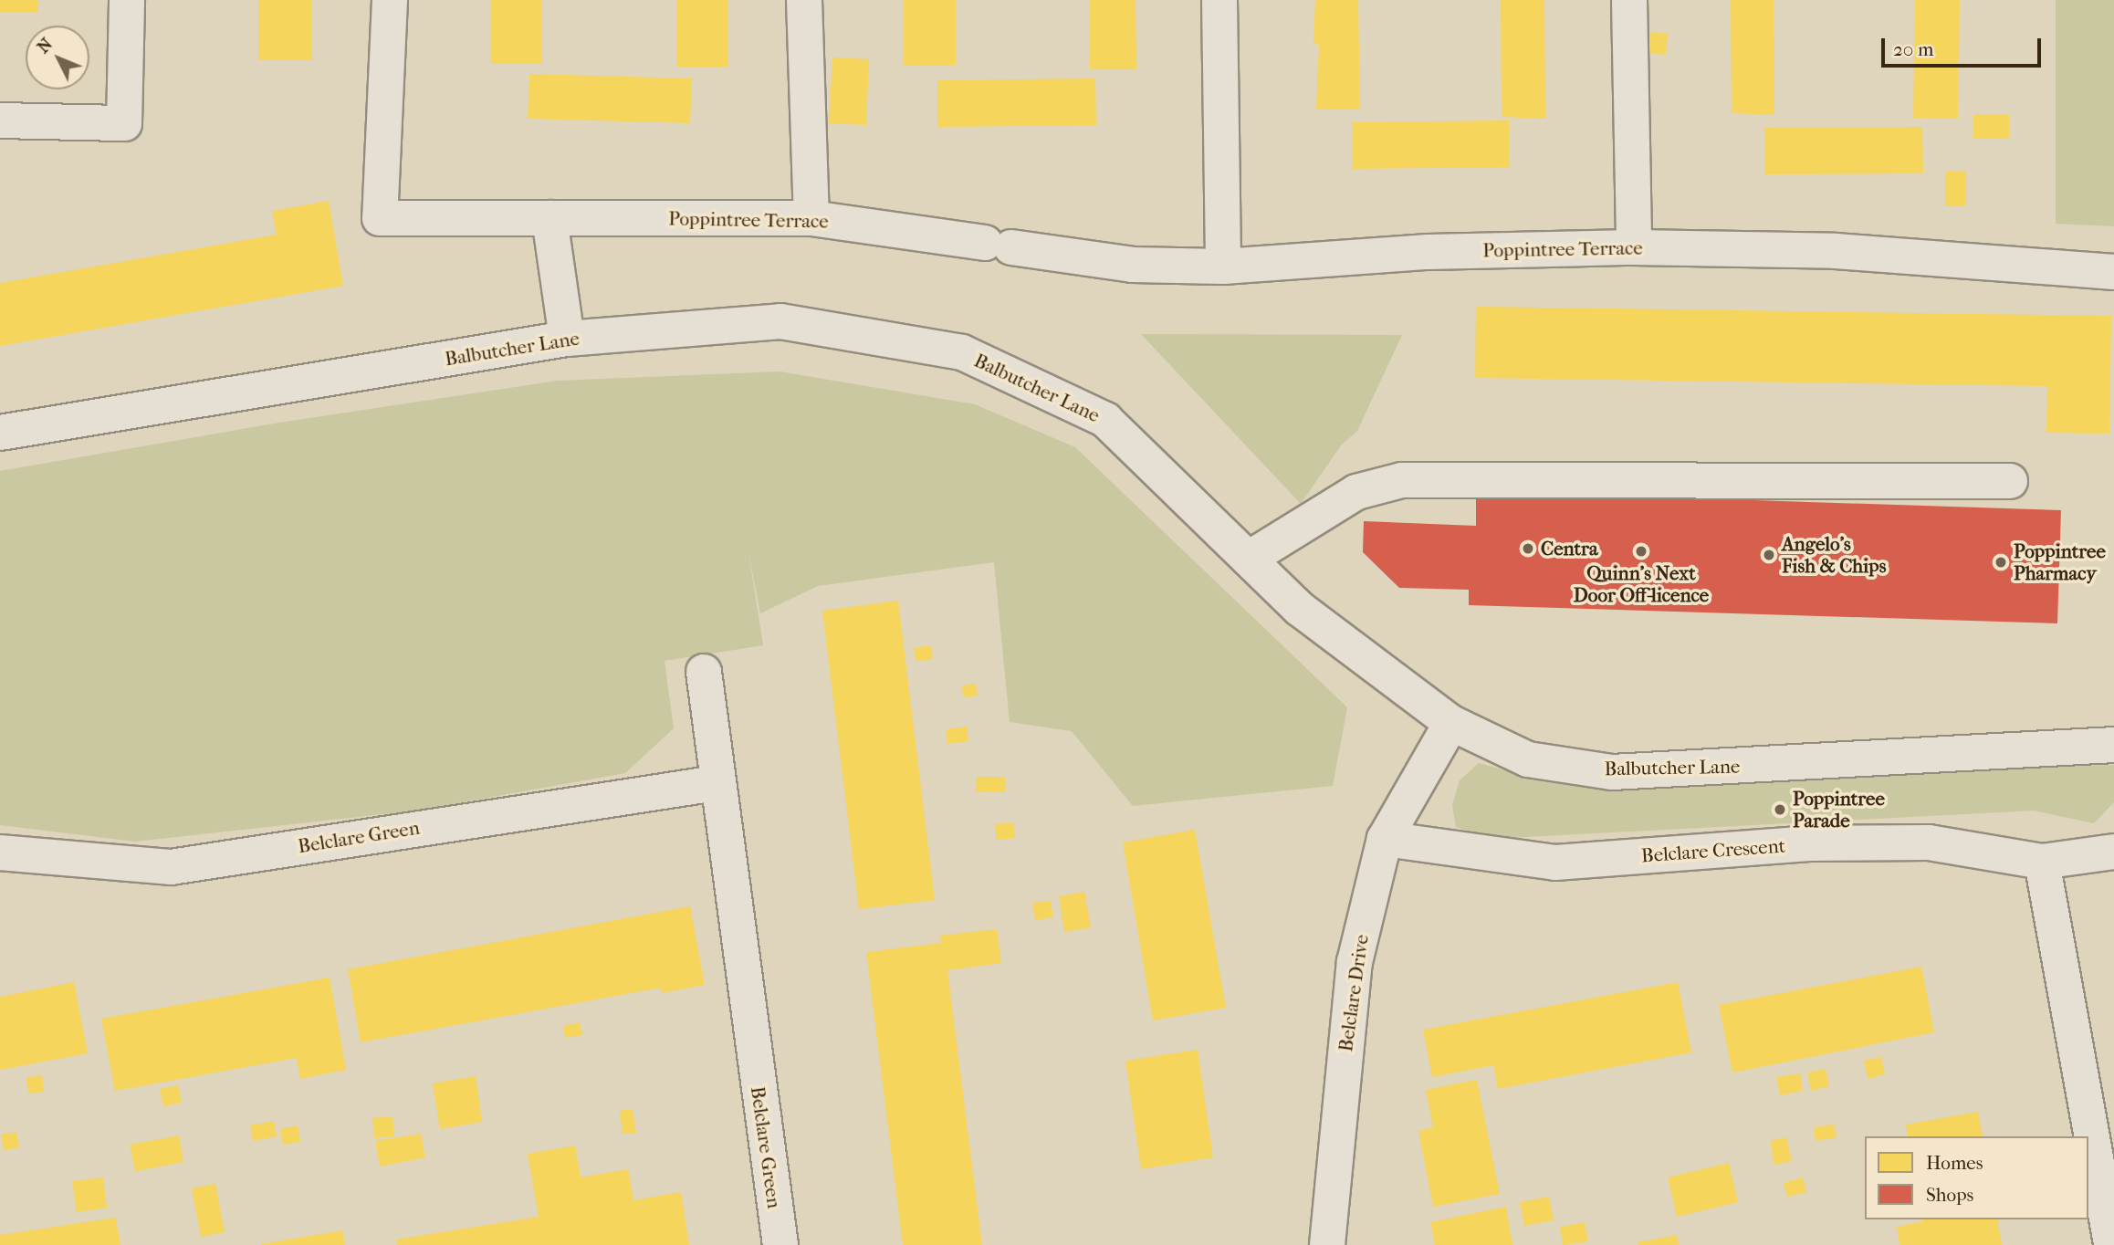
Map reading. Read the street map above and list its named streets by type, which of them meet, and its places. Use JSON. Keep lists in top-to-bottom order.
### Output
{
  "streets": {
    "street": [
      "Poppintree Terrace",
      "Balbutcher Lane",
      "Belclare Green",
      "Belclare Crescent",
      "Belclare Drive"
    ]
  },
  "crossings": [
    ["Balbutcher Lane", "Belclare Drive"],
    ["Belclare Crescent", "Belclare Drive"]
  ],
  "places": [
    "Centra",
    "Quinn's Next Door Off-licence",
    "Angelo's Fish & Chips",
    "Poppintree Pharmacy",
    "Poppintree Parade"
  ],
  "legend": ["Homes", "Shops"],
  "scale_bar": "20 m",
  "north": "top left"
}
